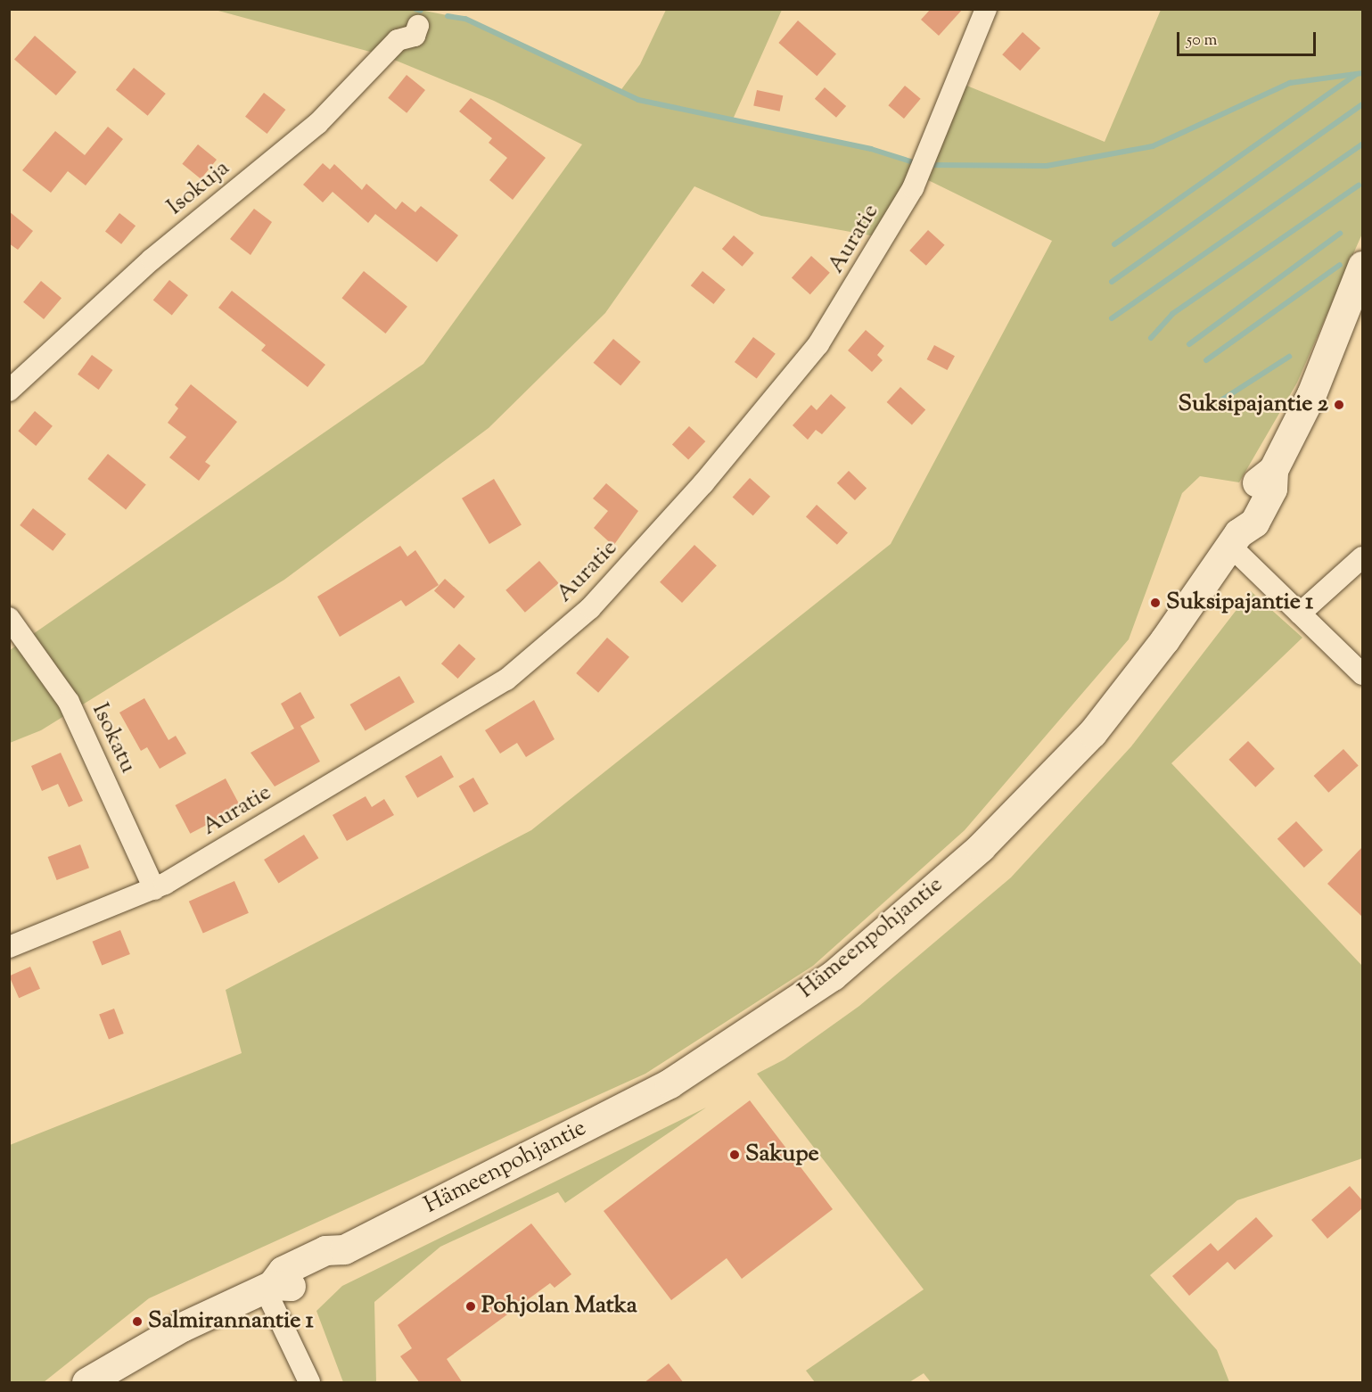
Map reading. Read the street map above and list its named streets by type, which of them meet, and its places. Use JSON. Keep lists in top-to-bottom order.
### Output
{
  "streets": {
    "main road": ["Hämeenpohjantie"],
    "street": ["Isokuja", "Auratie", "Isokatu"]
  },
  "crossings": [
    ["Auratie", "Isokatu"]
  ],
  "places": [
    "Suksipajantie 2",
    "Suksipajantie 1",
    "Sakupe",
    "Pohjolan Matka",
    "Salmirannantie 1"
  ],
  "scale_bar": "50 m"
}
